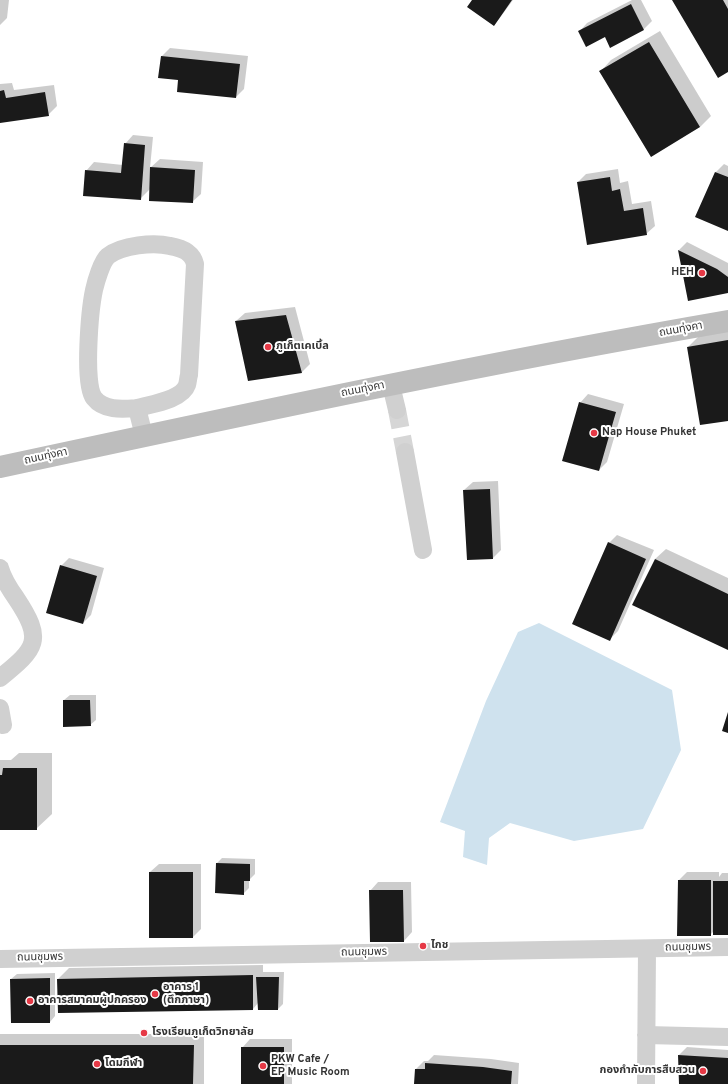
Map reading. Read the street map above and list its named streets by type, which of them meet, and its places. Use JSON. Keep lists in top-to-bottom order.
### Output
{
  "streets": {
    "main road": ["ถนนทุ่งคา"],
    "street": ["ถนนชุมพร"]
  },
  "places": [
    "HEH",
    "ภูเก็ตเคเบิ้ล",
    "Nap House Phuket",
    "ไกช",
    "อาคาร 1 (ตึกภาษา)",
    "อาคารสมาคมผู้ปกครอง",
    "โรงเรียนภูเก็ตวิทยาลัย",
    "โดมกีฬา",
    "PKW Cafe / EP Music Room",
    "กองกำกับการสืบสวน"
  ]
}
